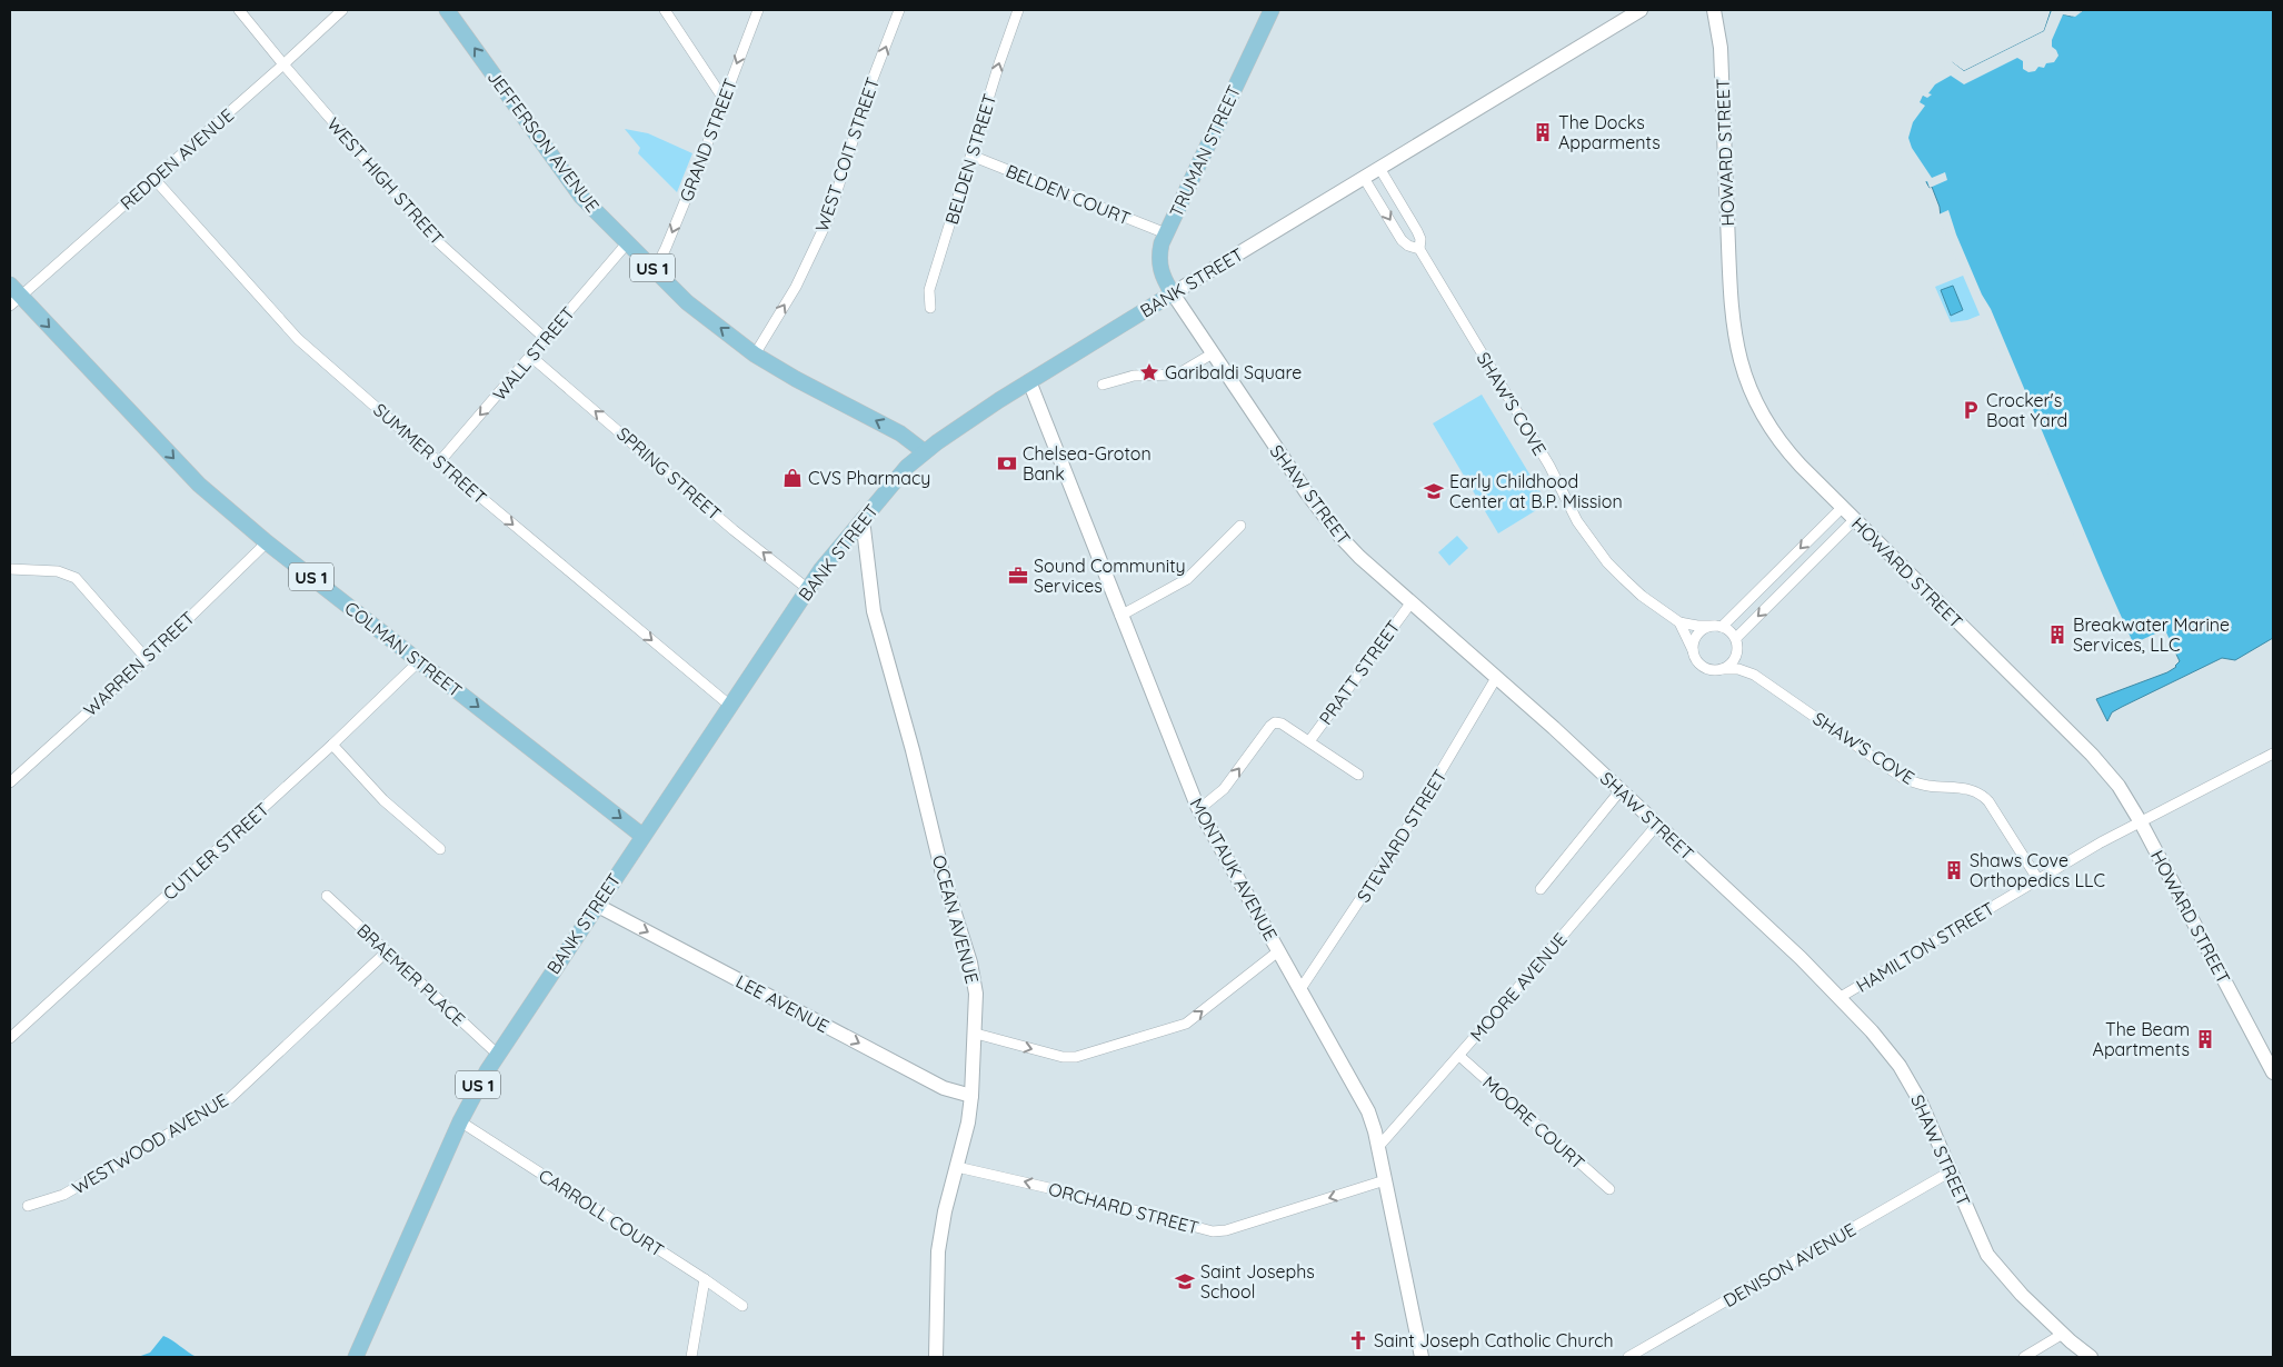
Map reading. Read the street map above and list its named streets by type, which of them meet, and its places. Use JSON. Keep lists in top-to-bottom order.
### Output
{
  "streets": {
    "main road": [
      "JEFFERSON AVENUE",
      "TRUMAN STREET",
      "HOWARD STREET",
      "US 1",
      "BANK STREET",
      "SHAW STREET",
      "COLMAN STREET",
      "MONTAUK AVENUE",
      "OCEAN AVENUE",
      "LEE AVENUE"
    ],
    "street": [
      "GRAND STREET",
      "WEST COIT STREET",
      "REDDEN AVENUE",
      "BELDEN STREET",
      "WEST HIGH STREET",
      "BELDEN COURT",
      "WALL STREET",
      "SHAW'S COVE",
      "SUMMER STREET",
      "SPRING STREET",
      "WARREN STREET",
      "PRATT STREET",
      "STEWARD STREET",
      "CUTLER STREET",
      "HAMILTON STREET",
      "BRAEMER PLACE",
      "MOORE AVENUE",
      "MOORE COURT",
      "WESTWOOD AVENUE",
      "ORCHARD STREET",
      "CARROLL COURT",
      "DENISON AVENUE"
    ]
  },
  "crossings": [
    ["GRAND STREET", "JEFFERSON AVENUE"],
    ["JEFFERSON AVENUE", "WEST COIT STREET"],
    ["JEFFERSON AVENUE", "BANK STREET"],
    ["JEFFERSON AVENUE", "WALL STREET"],
    ["TRUMAN STREET", "BELDEN COURT"],
    ["TRUMAN STREET", "BANK STREET"],
    ["TRUMAN STREET", "SHAW STREET"],
    ["HOWARD STREET", "HAMILTON STREET"],
    ["REDDEN AVENUE", "WEST HIGH STREET"],
    ["REDDEN AVENUE", "SUMMER STREET"],
    ["REDDEN AVENUE", "COLMAN STREET"],
    ["BELDEN STREET", "BELDEN COURT"],
    ["WEST HIGH STREET", "WALL STREET"],
    ["BANK STREET", "SHAW'S COVE"],
    ["BANK STREET", "SUMMER STREET"],
    ["BANK STREET", "SPRING STREET"],
    ["BANK STREET", "SHAW STREET"],
    ["BANK STREET", "COLMAN STREET"],
    ["BANK STREET", "MONTAUK AVENUE"],
    ["BANK STREET", "OCEAN AVENUE"],
    ["BANK STREET", "BRAEMER PLACE"],
    ["BANK STREET", "LEE AVENUE"],
    ["BANK STREET", "CARROLL COURT"],
    ["WALL STREET", "SUMMER STREET"],
    ["WALL STREET", "SPRING STREET"],
    ["SHAW'S COVE", "HAMILTON STREET"],
    ["SHAW STREET", "PRATT STREET"],
    ["SHAW STREET", "STEWARD STREET"],
    ["SHAW STREET", "HAMILTON STREET"],
    ["SHAW STREET", "MOORE AVENUE"],
    ["SHAW STREET", "DENISON AVENUE"],
    ["COLMAN STREET", "WARREN STREET"],
    ["COLMAN STREET", "CUTLER STREET"],
    ["STEWARD STREET", "MONTAUK AVENUE"],
    ["MONTAUK AVENUE", "MOORE AVENUE"],
    ["MONTAUK AVENUE", "ORCHARD STREET"],
    ["OCEAN AVENUE", "LEE AVENUE"],
    ["OCEAN AVENUE", "ORCHARD STREET"],
    ["BRAEMER PLACE", "WESTWOOD AVENUE"],
    ["MOORE AVENUE", "MOORE COURT"]
  ],
  "one_way": [
    "GRAND STREET",
    "JEFFERSON AVENUE",
    "WEST COIT STREET",
    "BELDEN STREET",
    "WALL STREET",
    "SUMMER STREET",
    "SPRING STREET",
    "COLMAN STREET",
    "LEE AVENUE",
    "ORCHARD STREET"
  ],
  "places": {
    "building": [
      "The Docks Apparments",
      "Breakwater Marine Services, LLC",
      "Shaws Cove Orthopedics LLC",
      "The Beam Apartments"
    ],
    "place": ["Garibaldi Square"],
    "parking": ["Crocker's Boat Yard"],
    "bank": ["Chelsea-Groton Bank"],
    "shop": ["CVS Pharmacy"],
    "school or university": ["Early Childhood Center at B.P. Mission", "Saint Josephs School"],
    "office": ["Sound Community Services"],
    "church": ["Saint Joseph Catholic Church"]
  }
}
